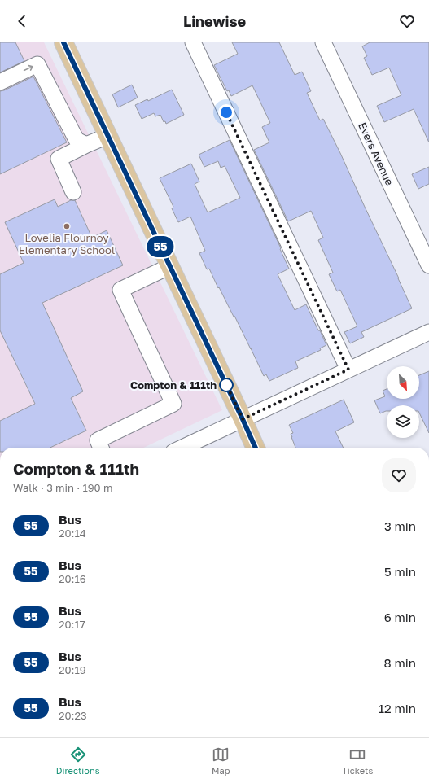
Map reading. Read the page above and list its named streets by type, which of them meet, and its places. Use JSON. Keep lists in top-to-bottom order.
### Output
{
  "streets": {
    "street": ["Evers Avenue"]
  },
  "places": ["Lovelia Flournoy Elementary School", "Compton & 111th"],
  "lines": ["bus line 55"],
  "north": "bottom right",
  "page": {
    "header": "Linewise",
    "on_map": "55",
    "heading": ["Compton & 111th", "Walk · 3 min · 190 m"],
    "list": [
      {
        "mark": "55",
        "name": "Bus",
        "note": "20:14",
        "value": "3 min"
      },
      {
        "mark": "55",
        "name": "Bus",
        "note": "20:16",
        "value": "5 min"
      },
      {
        "mark": "55",
        "name": "Bus",
        "note": "20:17",
        "value": "6 min"
      },
      {
        "mark": "55",
        "name": "Bus",
        "note": "20:19",
        "value": "8 min"
      },
      {
        "mark": "55",
        "name": "Bus",
        "note": "20:23",
        "value": "12 min"
      }
    ],
    "tabs": ["Directions", "Map", "Tickets"]
  }
}
